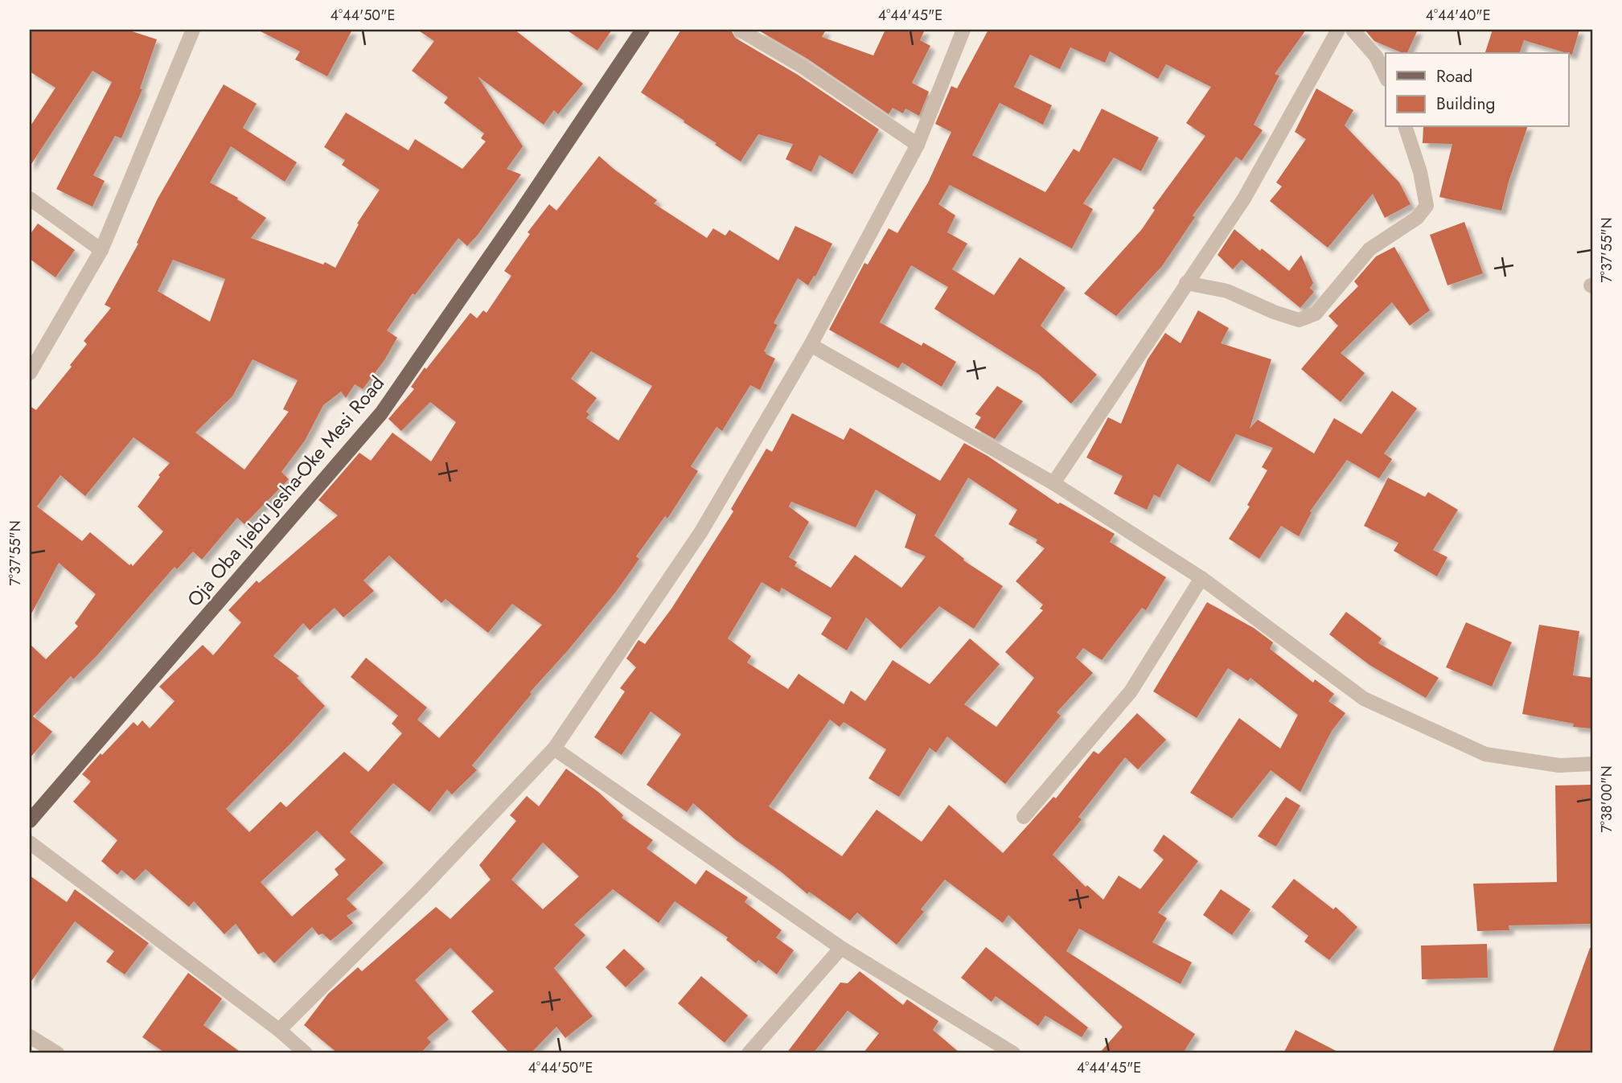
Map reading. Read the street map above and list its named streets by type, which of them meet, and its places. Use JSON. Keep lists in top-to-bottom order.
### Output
{
  "streets": {
    "main road": ["Oja Oba Ijebu Jesha-Oke Mesi Road"]
  },
  "legend": ["Road", "Building"],
  "coordinates": [
    "4°44'50\"E",
    "4°44'45\"E",
    "4°44'40\"E",
    "7°37'55\"N",
    "7°38'00\"N"
  ]
}
